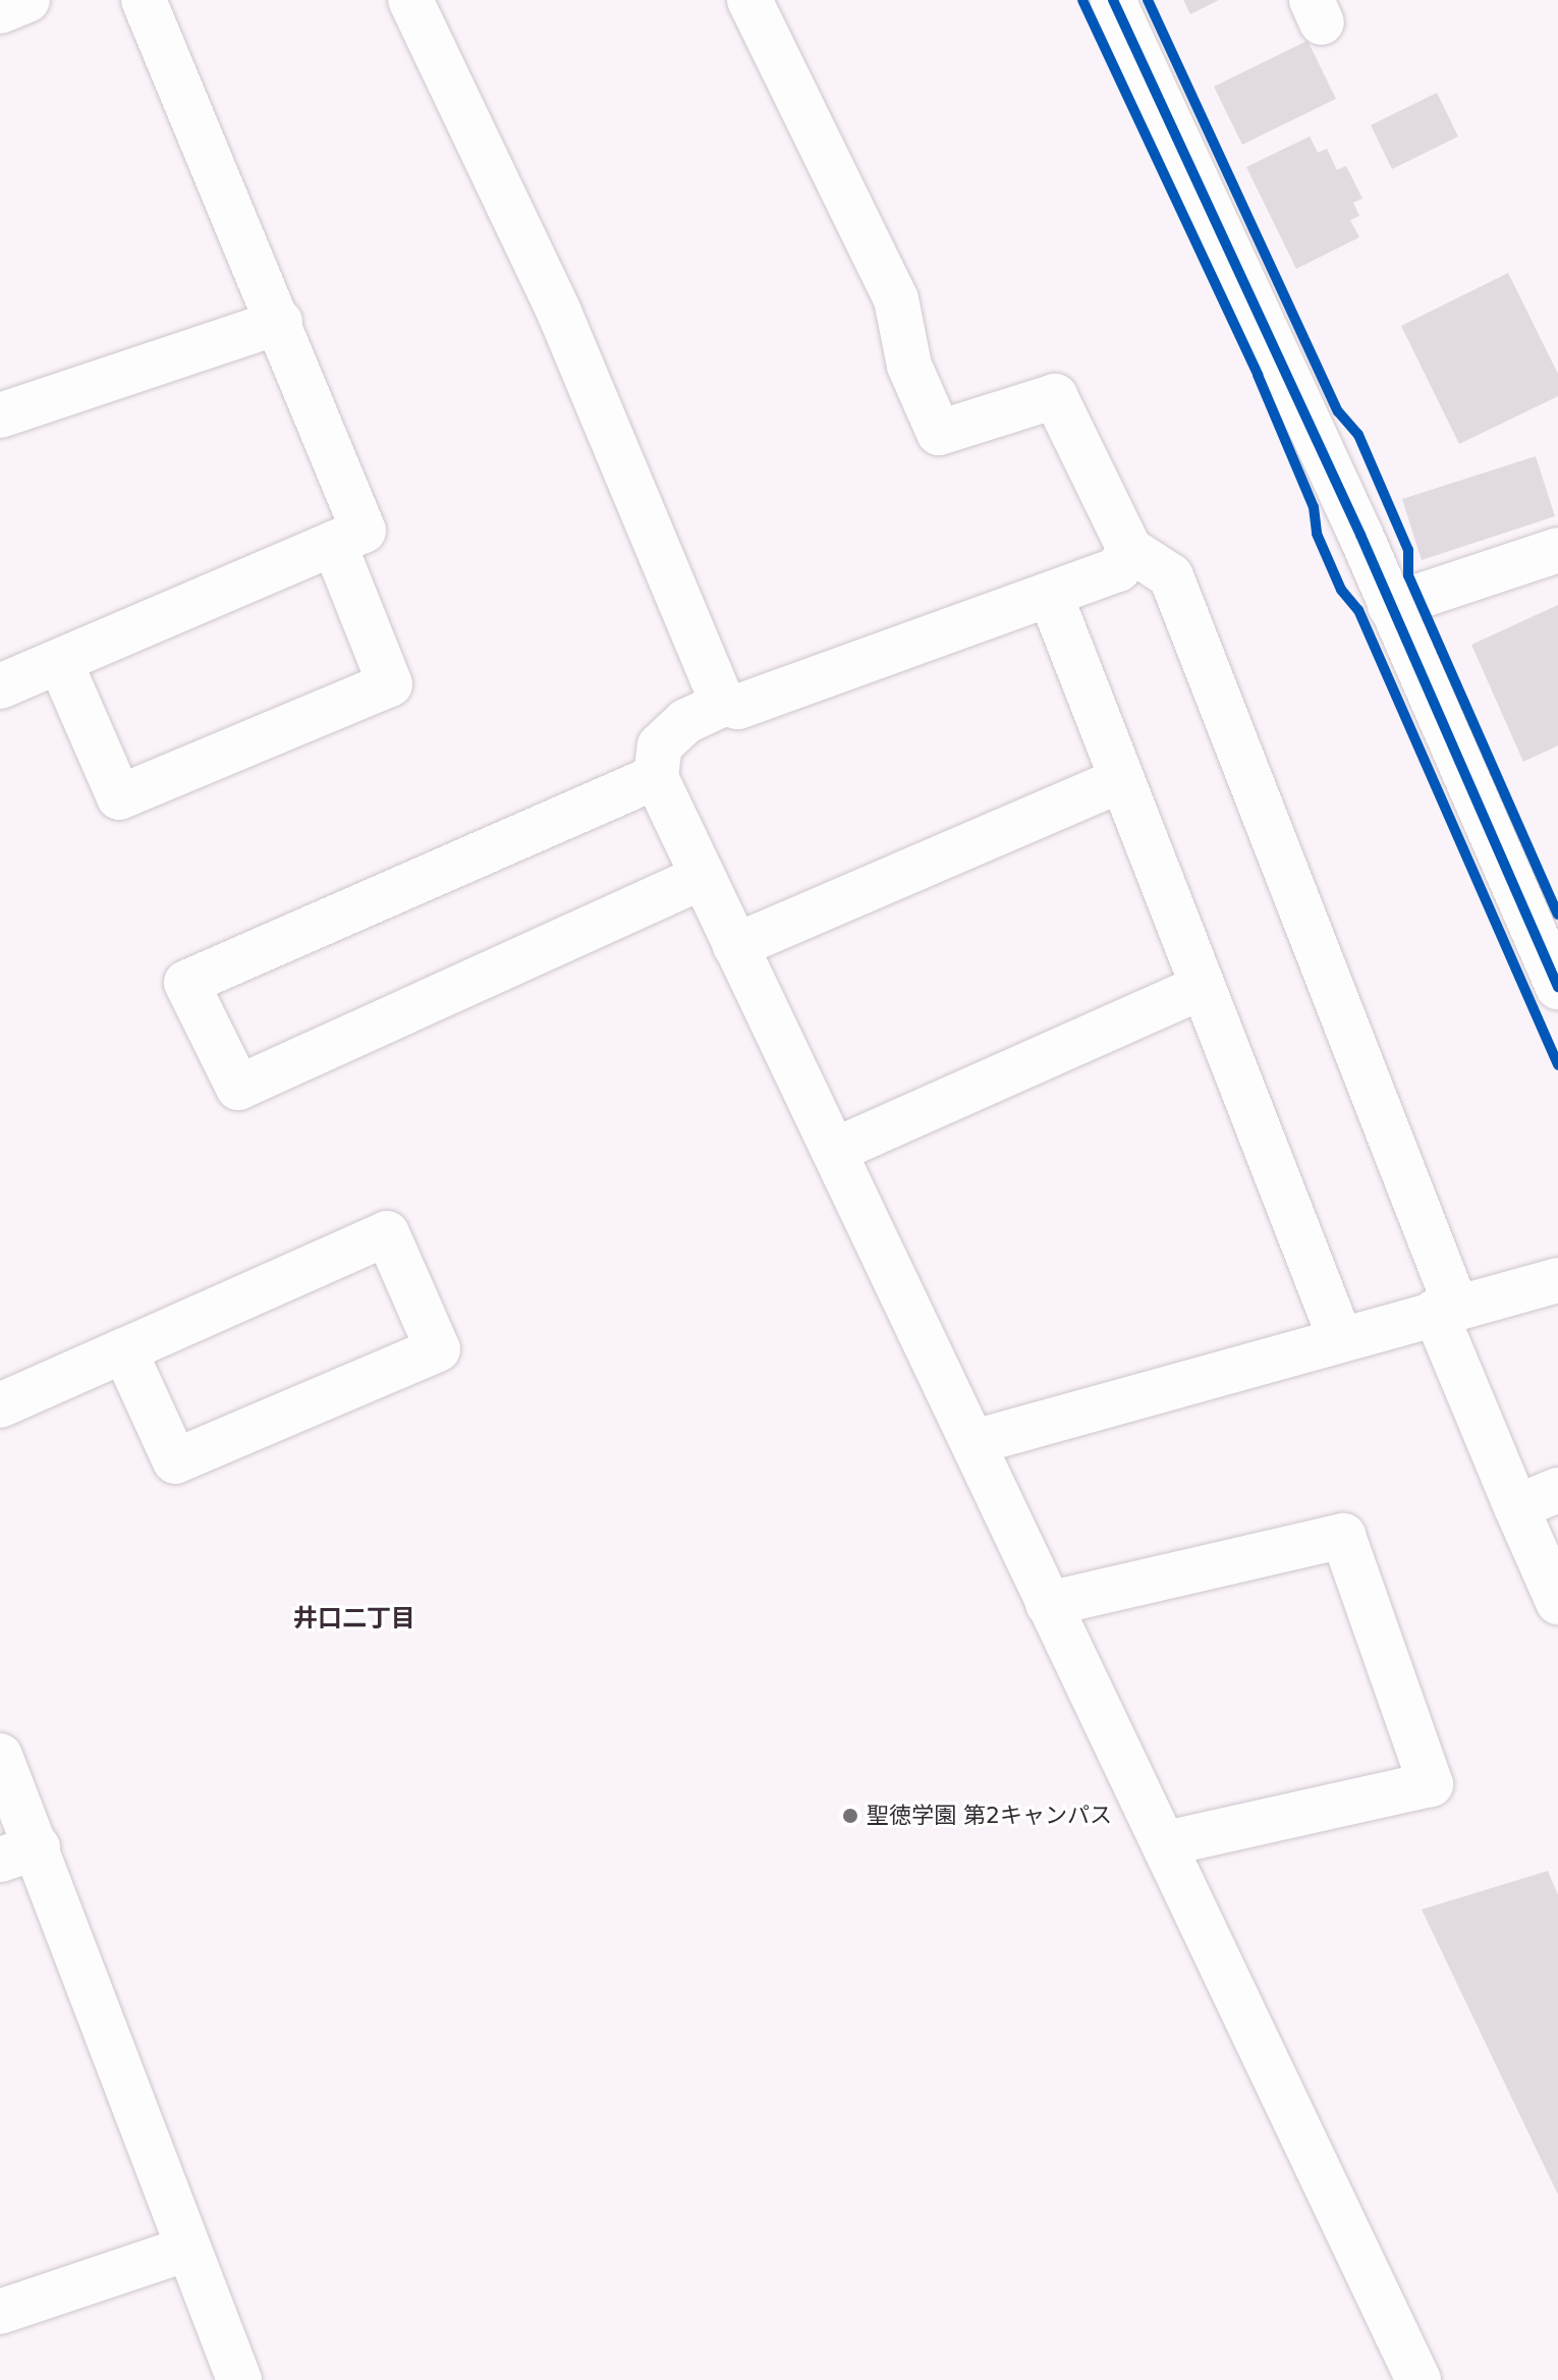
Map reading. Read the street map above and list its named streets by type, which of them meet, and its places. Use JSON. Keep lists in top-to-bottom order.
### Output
{
  "districts": ["井口二丁目"],
  "places": ["聖徳学園 第2キャンパス"]
}
